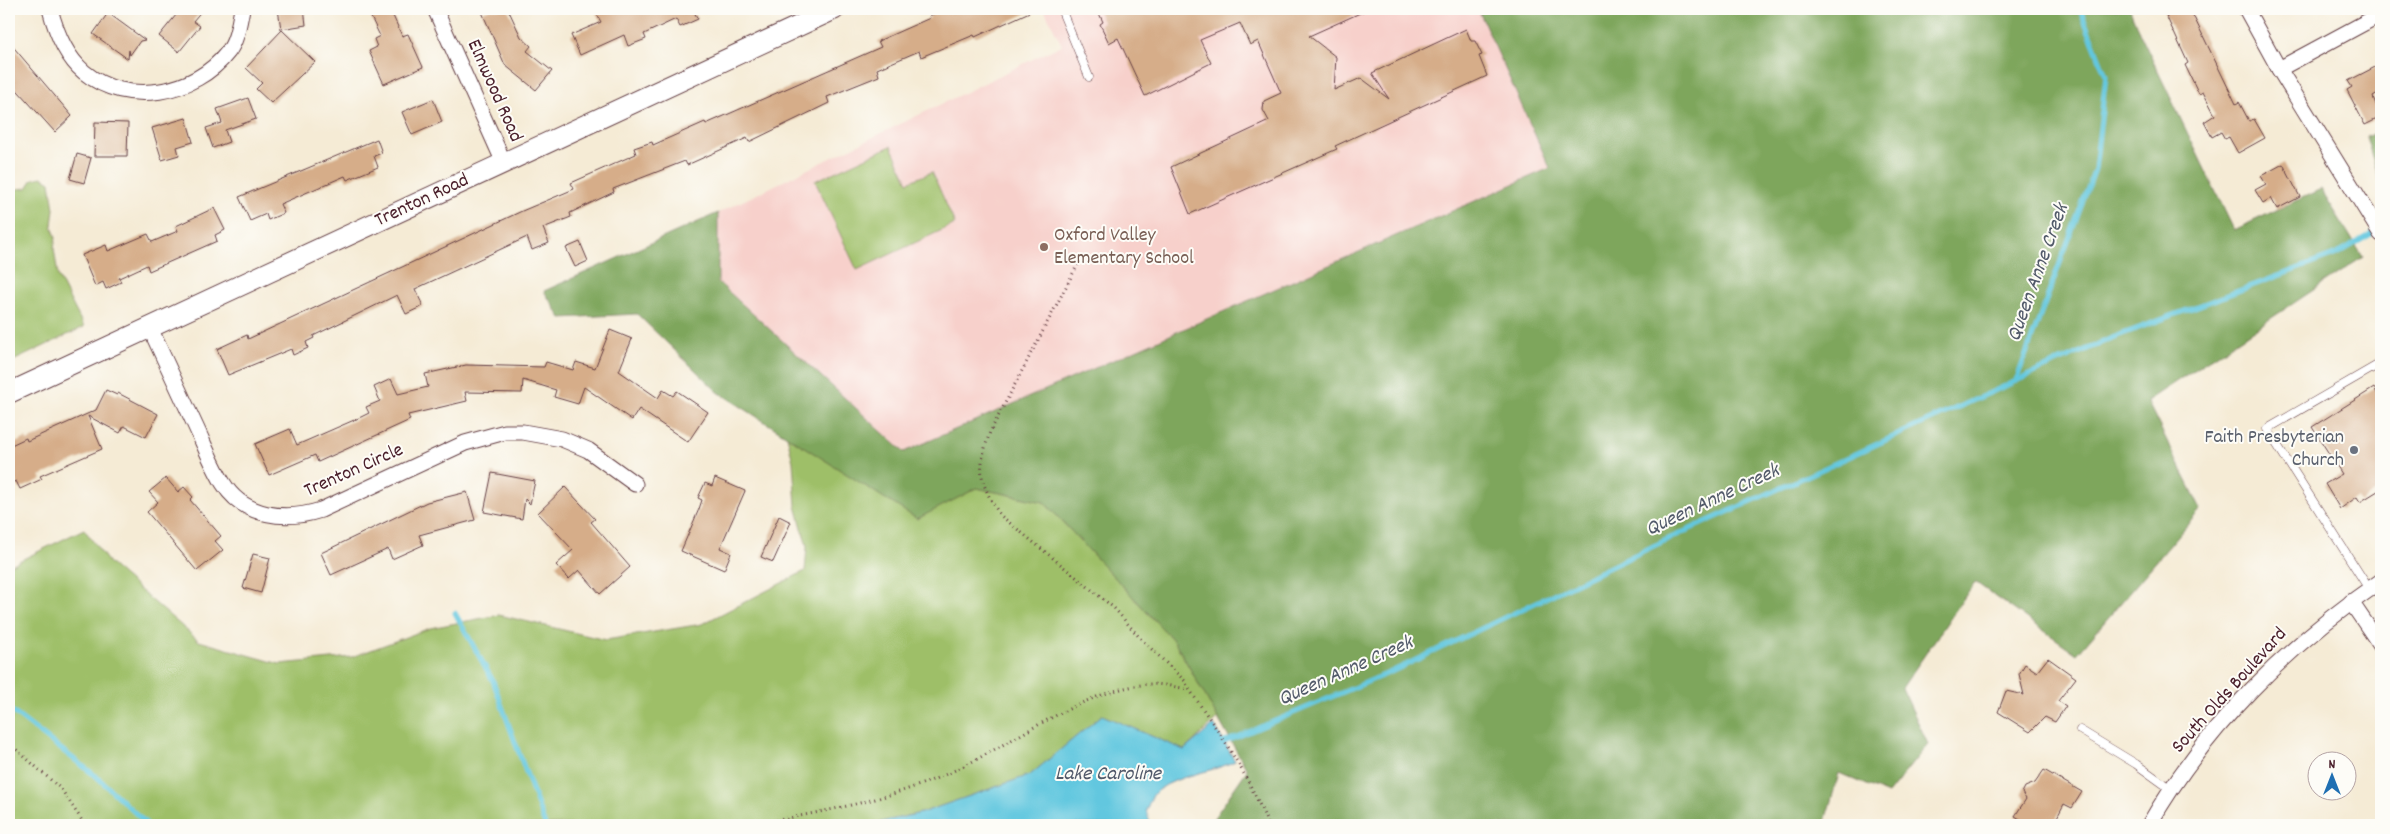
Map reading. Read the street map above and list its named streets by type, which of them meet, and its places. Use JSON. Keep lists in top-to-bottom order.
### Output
{
  "streets": {
    "main road": ["Trenton Road"],
    "street": ["Elmwood Road", "Trenton Circle", "South Olds Boulevard"]
  },
  "crossings": [
    ["Elmwood Road", "Trenton Road"],
    ["Trenton Road", "Trenton Circle"]
  ],
  "water": ["Queen Anne Creek", "Lake Caroline"],
  "places": ["Oxford Valley Elementary School", "Faith Presbyterian Church"],
  "north": "top"
}
